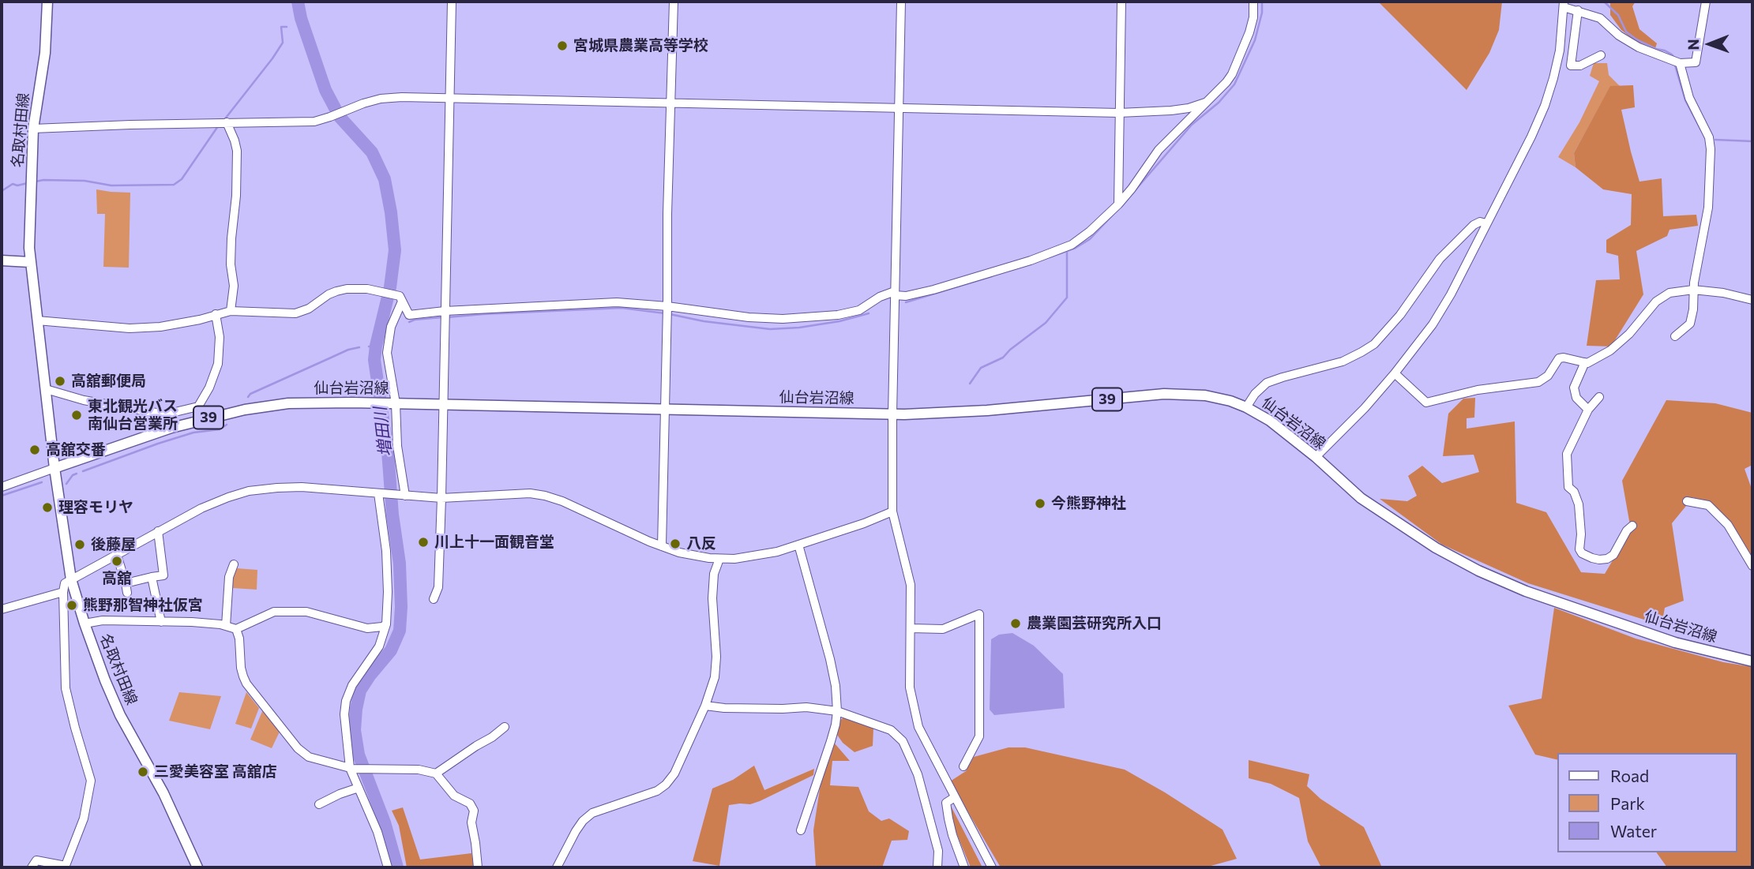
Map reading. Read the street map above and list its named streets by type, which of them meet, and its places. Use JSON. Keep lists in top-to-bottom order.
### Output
{
  "streets": {
    "main road": ["名取村田線", "仙台岩沼線", "39"]
  },
  "crossings": [
    ["名取村田線", "仙台岩沼線"]
  ],
  "water": ["増田川"],
  "places": [
    "宮城県農業高等学校",
    "高舘郵便局",
    "東北観光バス 南仙台営業所",
    "高舘交番",
    "今熊野神社",
    "理容モリヤ",
    "川上十一面観音堂",
    "八反",
    "後藤屋",
    "高舘",
    "熊野那智神社仮宮",
    "農業園芸研究所入口",
    "三愛美容室 高舘店"
  ],
  "legend": ["Road", "Park", "Water"],
  "north": "left"
}
